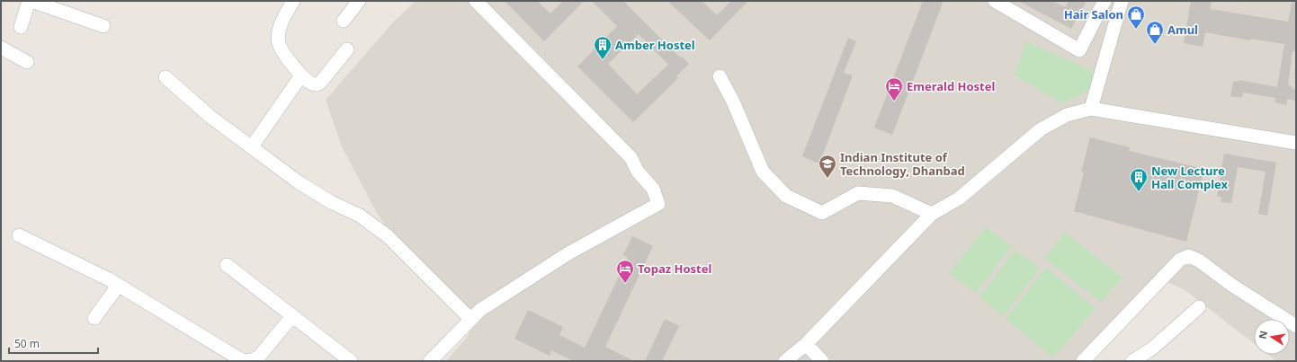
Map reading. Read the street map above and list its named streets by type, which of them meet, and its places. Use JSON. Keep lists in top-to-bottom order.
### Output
{
  "places": {
    "shop": ["Hair Salon", "Amul"],
    "building": ["Amber Hostel", "New Lecture Hall Complex"],
    "hotel": ["Emerald Hostel", "Topaz Hostel"],
    "school or university": ["Indian Institute of Technology, Dhanbad"]
  },
  "scale_bar": "50 m",
  "north": "left"
}
